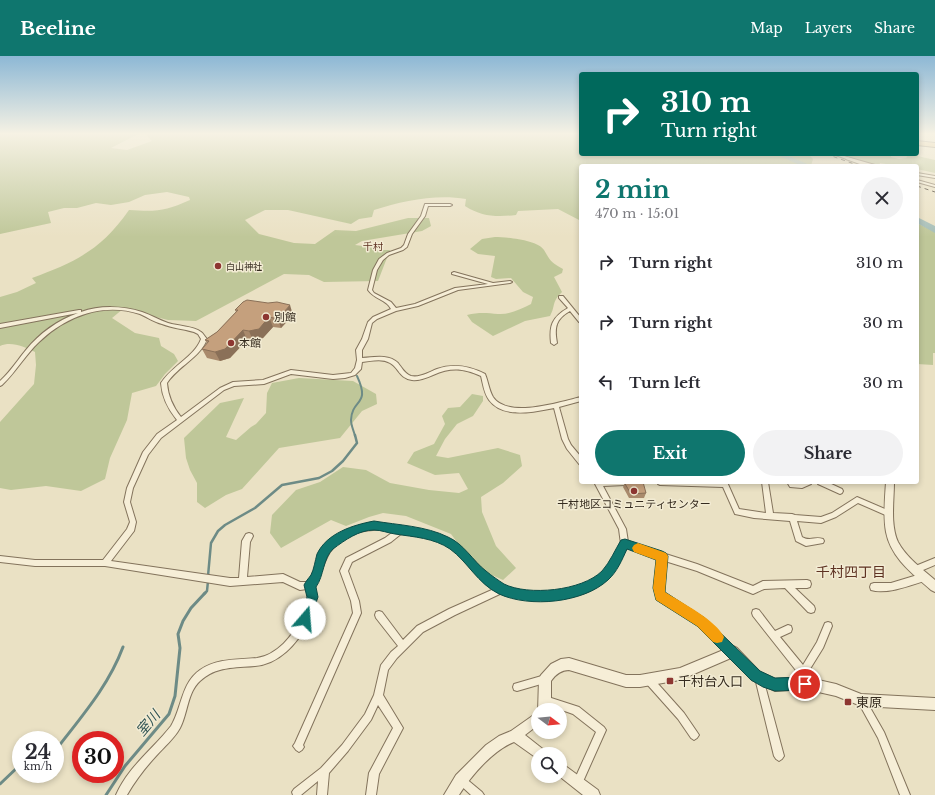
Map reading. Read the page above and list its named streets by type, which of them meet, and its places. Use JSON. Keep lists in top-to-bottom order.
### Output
{
  "districts": ["千村", "千村四丁目"],
  "water": ["室川"],
  "places": {
    "other": [
      "白山神社",
      "別館",
      "本館",
      "千村地区コミュニティセンター"
    ],
    "transit": ["千村台入口", "東原"]
  },
  "north": "right",
  "page": {
    "header": "Beeline",
    "nav": ["Map", "Layers", "Share"],
    "turn": ["310 m", "Turn right"],
    "heading": ["2 min", "470 m · 15:01"],
    "list": [
      {
        "name": "Turn right",
        "value": "310 m"
      },
      {
        "name": "Turn right",
        "value": "30 m"
      },
      {
        "name": "Turn left",
        "value": "30 m"
      }
    ],
    "buttons": ["Exit", "Share"],
    "speed": "24 km/h",
    "limit": "30"
  }
}
